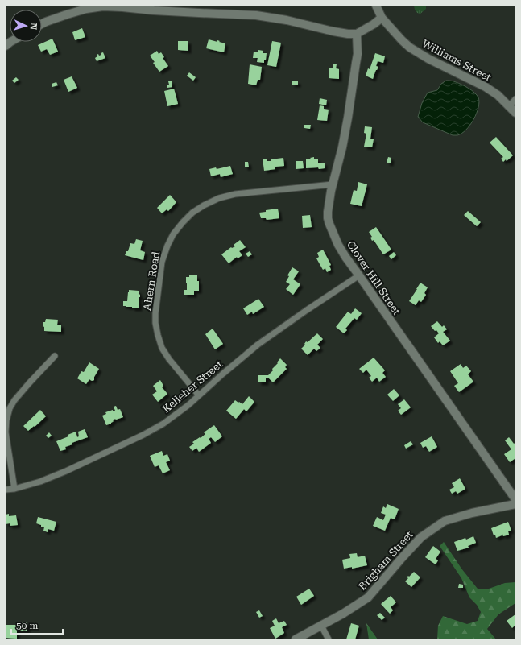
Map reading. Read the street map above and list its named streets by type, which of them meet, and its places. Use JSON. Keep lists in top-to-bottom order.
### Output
{
  "streets": {
    "street": [
      "Williams Street",
      "Clover Hill Street",
      "Ahern Road",
      "Kelleher Street",
      "Brigham Street"
    ]
  },
  "crossings": [
    ["Clover Hill Street", "Ahern Road"],
    ["Clover Hill Street", "Kelleher Street"],
    ["Ahern Road", "Kelleher Street"]
  ],
  "scale_bar": "50 m",
  "north": "right"
}
